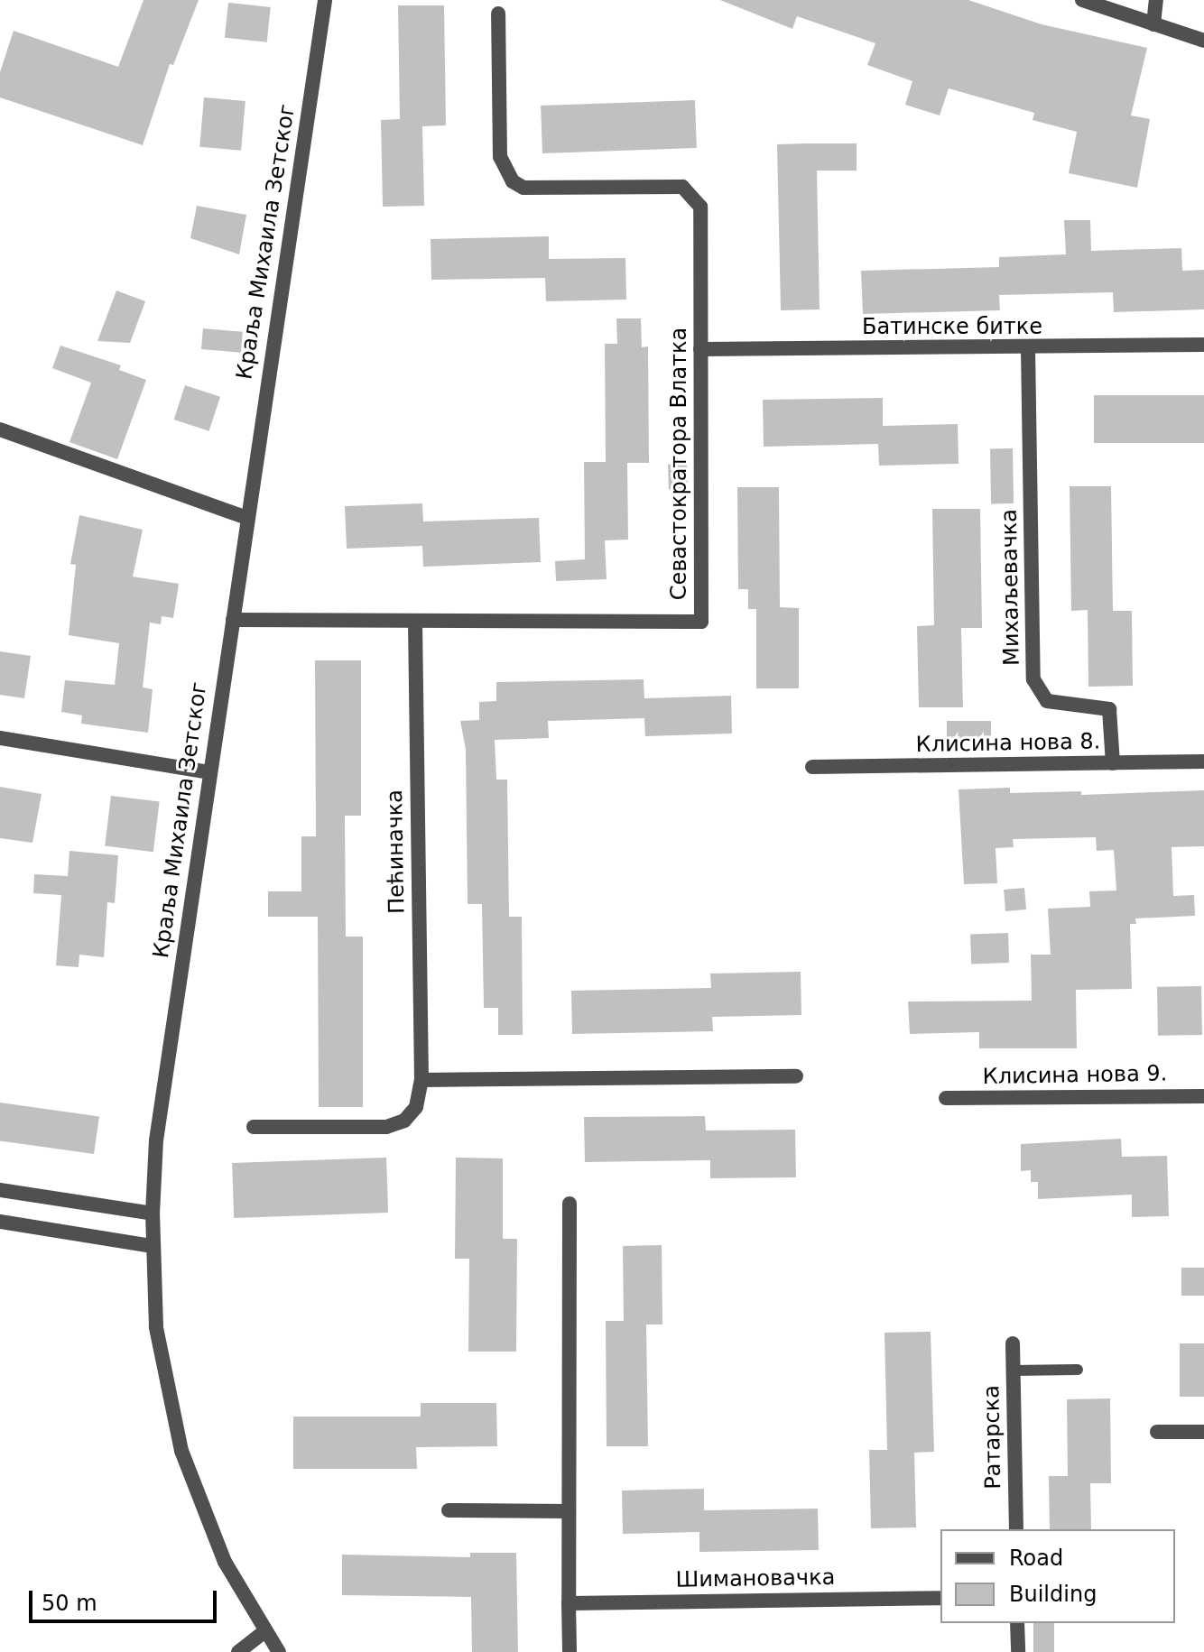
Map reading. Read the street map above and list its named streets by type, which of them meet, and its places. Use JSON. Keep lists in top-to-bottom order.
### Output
{
  "streets": {
    "street": [
      "Краља Михаила Зетског",
      "Батинске битке",
      "Севастократора Влатка",
      "Михаљевачка",
      "Клисина нова 8.",
      "Пећиначка",
      "Клисина нова 9.",
      "Ратарска",
      "Шимановачка"
    ]
  },
  "crossings": [
    ["Краља Михаила Зетског", "Севастократора Влатка"],
    ["Батинске битке", "Севастократора Влатка"],
    ["Батинске битке", "Михаљевачка"],
    ["Севастократора Влатка", "Пећиначка"],
    ["Михаљевачка", "Клисина нова 8."]
  ],
  "legend": ["Road", "Building"],
  "scale_bar": "50 m"
}
